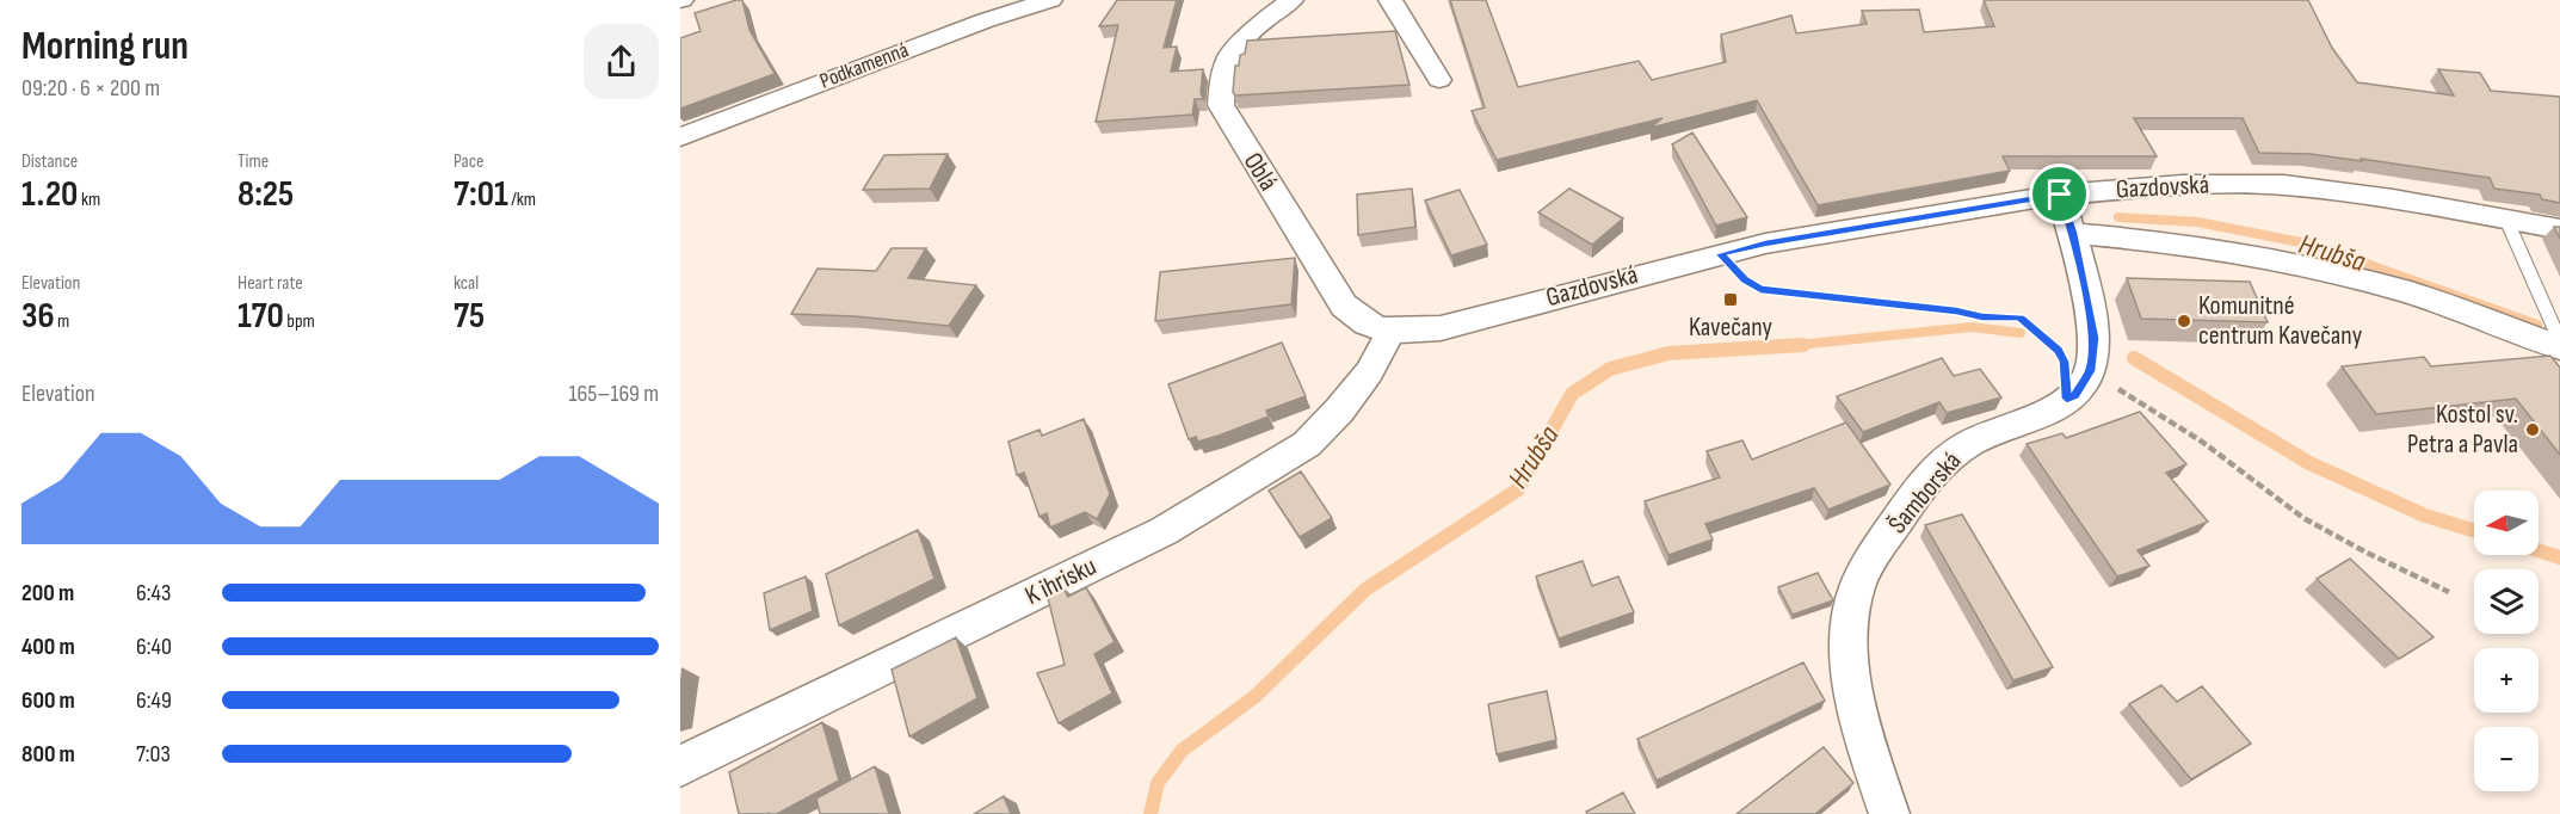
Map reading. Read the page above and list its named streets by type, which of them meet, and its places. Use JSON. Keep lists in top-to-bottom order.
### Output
{
  "streets": {
    "street": [
      "Podkamenná",
      "Oblá",
      "Gazdovská",
      "Šamborská",
      "K ihrisku"
    ]
  },
  "crossings": [
    ["Oblá", "Gazdovská"],
    ["Oblá", "K ihrisku"],
    ["Gazdovská", "K ihrisku"]
  ],
  "water": ["Hrubša"],
  "places": {
    "transit": ["Kavečany"],
    "other": ["Komunitné centrum Kavečany", "Kostol sv. Petra a Pavla"]
  },
  "north": "left",
  "page": {
    "heading": ["Morning run", "09:20 · 6 × 200 m"],
    "stats": [
      ["Distance", "1.20 km"],
      ["Time", "8:25"],
      ["Pace", "7:01 /km"],
      ["Elevation", "36 m"],
      ["Heart rate", "170 bpm"],
      ["kcal", "75"]
    ],
    "chart": ["Elevation", "165–169 m"],
    "map_buttons": ["+", "−"],
    "list": [
      {
        "name": "200 m",
        "note": "6:43"
      },
      {
        "name": "400 m",
        "note": "6:40"
      },
      {
        "name": "600 m",
        "note": "6:49"
      },
      {
        "name": "800 m",
        "note": "7:03"
      }
    ]
  }
}
